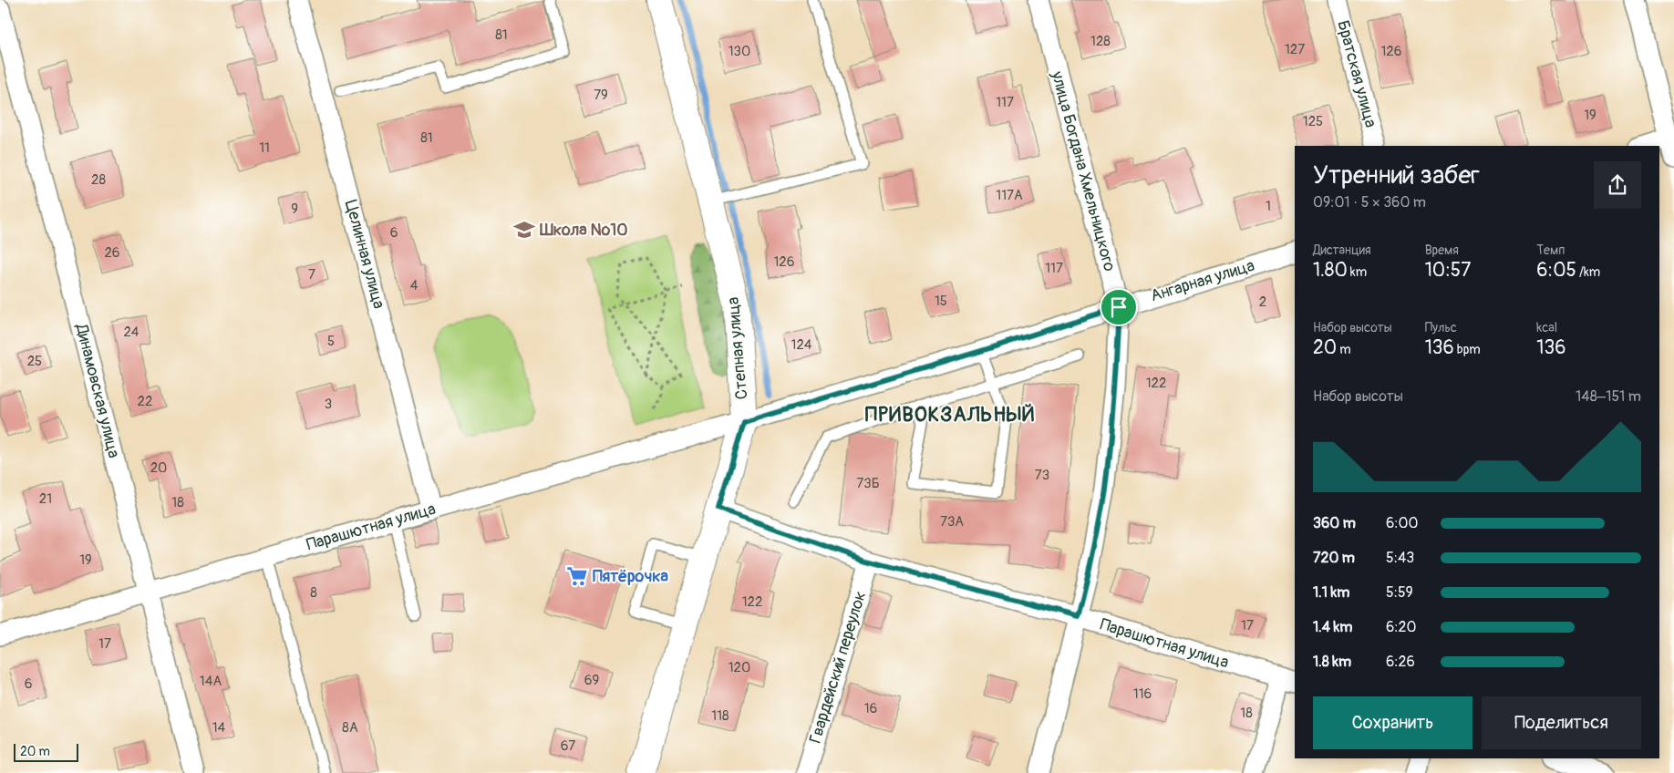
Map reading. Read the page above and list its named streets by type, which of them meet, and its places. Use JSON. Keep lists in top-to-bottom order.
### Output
{
  "streets": {
    "street": [
      "Братская улица",
      "улица Богдана Хмельницкого",
      "Целинная улица",
      "Ангарная улица",
      "Степная улица",
      "Динамовская улица",
      "Парашютная улица",
      "Гвардейский переулок"
    ]
  },
  "crossings": [
    ["улица Богдана Хмельницкого", "Ангарная улица"],
    ["улица Богдана Хмельницкого", "Парашютная улица"],
    ["Целинная улица", "Парашютная улица"],
    ["Ангарная улица", "Степная улица"],
    ["Ангарная улица", "Парашютная улица"],
    ["Степная улица", "Парашютная улица"],
    ["Динамовская улица", "Парашютная улица"],
    ["Парашютная улица", "Гвардейский переулок"]
  ],
  "districts": ["ПРИВОКЗАЛЬНЫЙ"],
  "places": {
    "school or university": ["Школа №10"],
    "supermarket": ["Пятёрочка"]
  },
  "house_numbers": [
    "81",
    "128",
    "127",
    "130",
    "126",
    "79",
    "117",
    "19",
    "125",
    "81",
    "11",
    "28",
    "117А",
    "1",
    "9",
    "6",
    "26",
    "126",
    "117",
    "7",
    "4",
    "15",
    "2",
    "24",
    "5",
    "124",
    "25",
    "122",
    "22",
    "3",
    "20",
    "73",
    "73Б",
    "21",
    "18",
    "73А",
    "19",
    "8",
    "122",
    "17",
    "17",
    "120",
    "69",
    "14А",
    "6",
    "116",
    "16",
    "18",
    "118",
    "14",
    "8А",
    "67"
  ],
  "scale_bar": "20 m",
  "page": {
    "heading": ["Утренний забег", "09:01 · 5 × 360 m"],
    "stats": [
      ["Дистанция", "1.80 km"],
      ["Время", "10:57"],
      ["Темп", "6:05 /km"],
      ["Набор высоты", "20 m"],
      ["Пульс", "136 bpm"],
      ["kcal", "136"]
    ],
    "chart": ["Набор высоты", "148–151 m"],
    "list": [
      {
        "name": "360 m",
        "note": "6:00"
      },
      {
        "name": "720 m",
        "note": "5:43"
      },
      {
        "name": "1.1 km",
        "note": "5:59"
      },
      {
        "name": "1.4 km",
        "note": "6:20"
      },
      {
        "name": "1.8 km",
        "note": "6:26"
      }
    ],
    "buttons": ["Сохранить", "Поделиться"],
    "scale": "20 m"
  }
}
